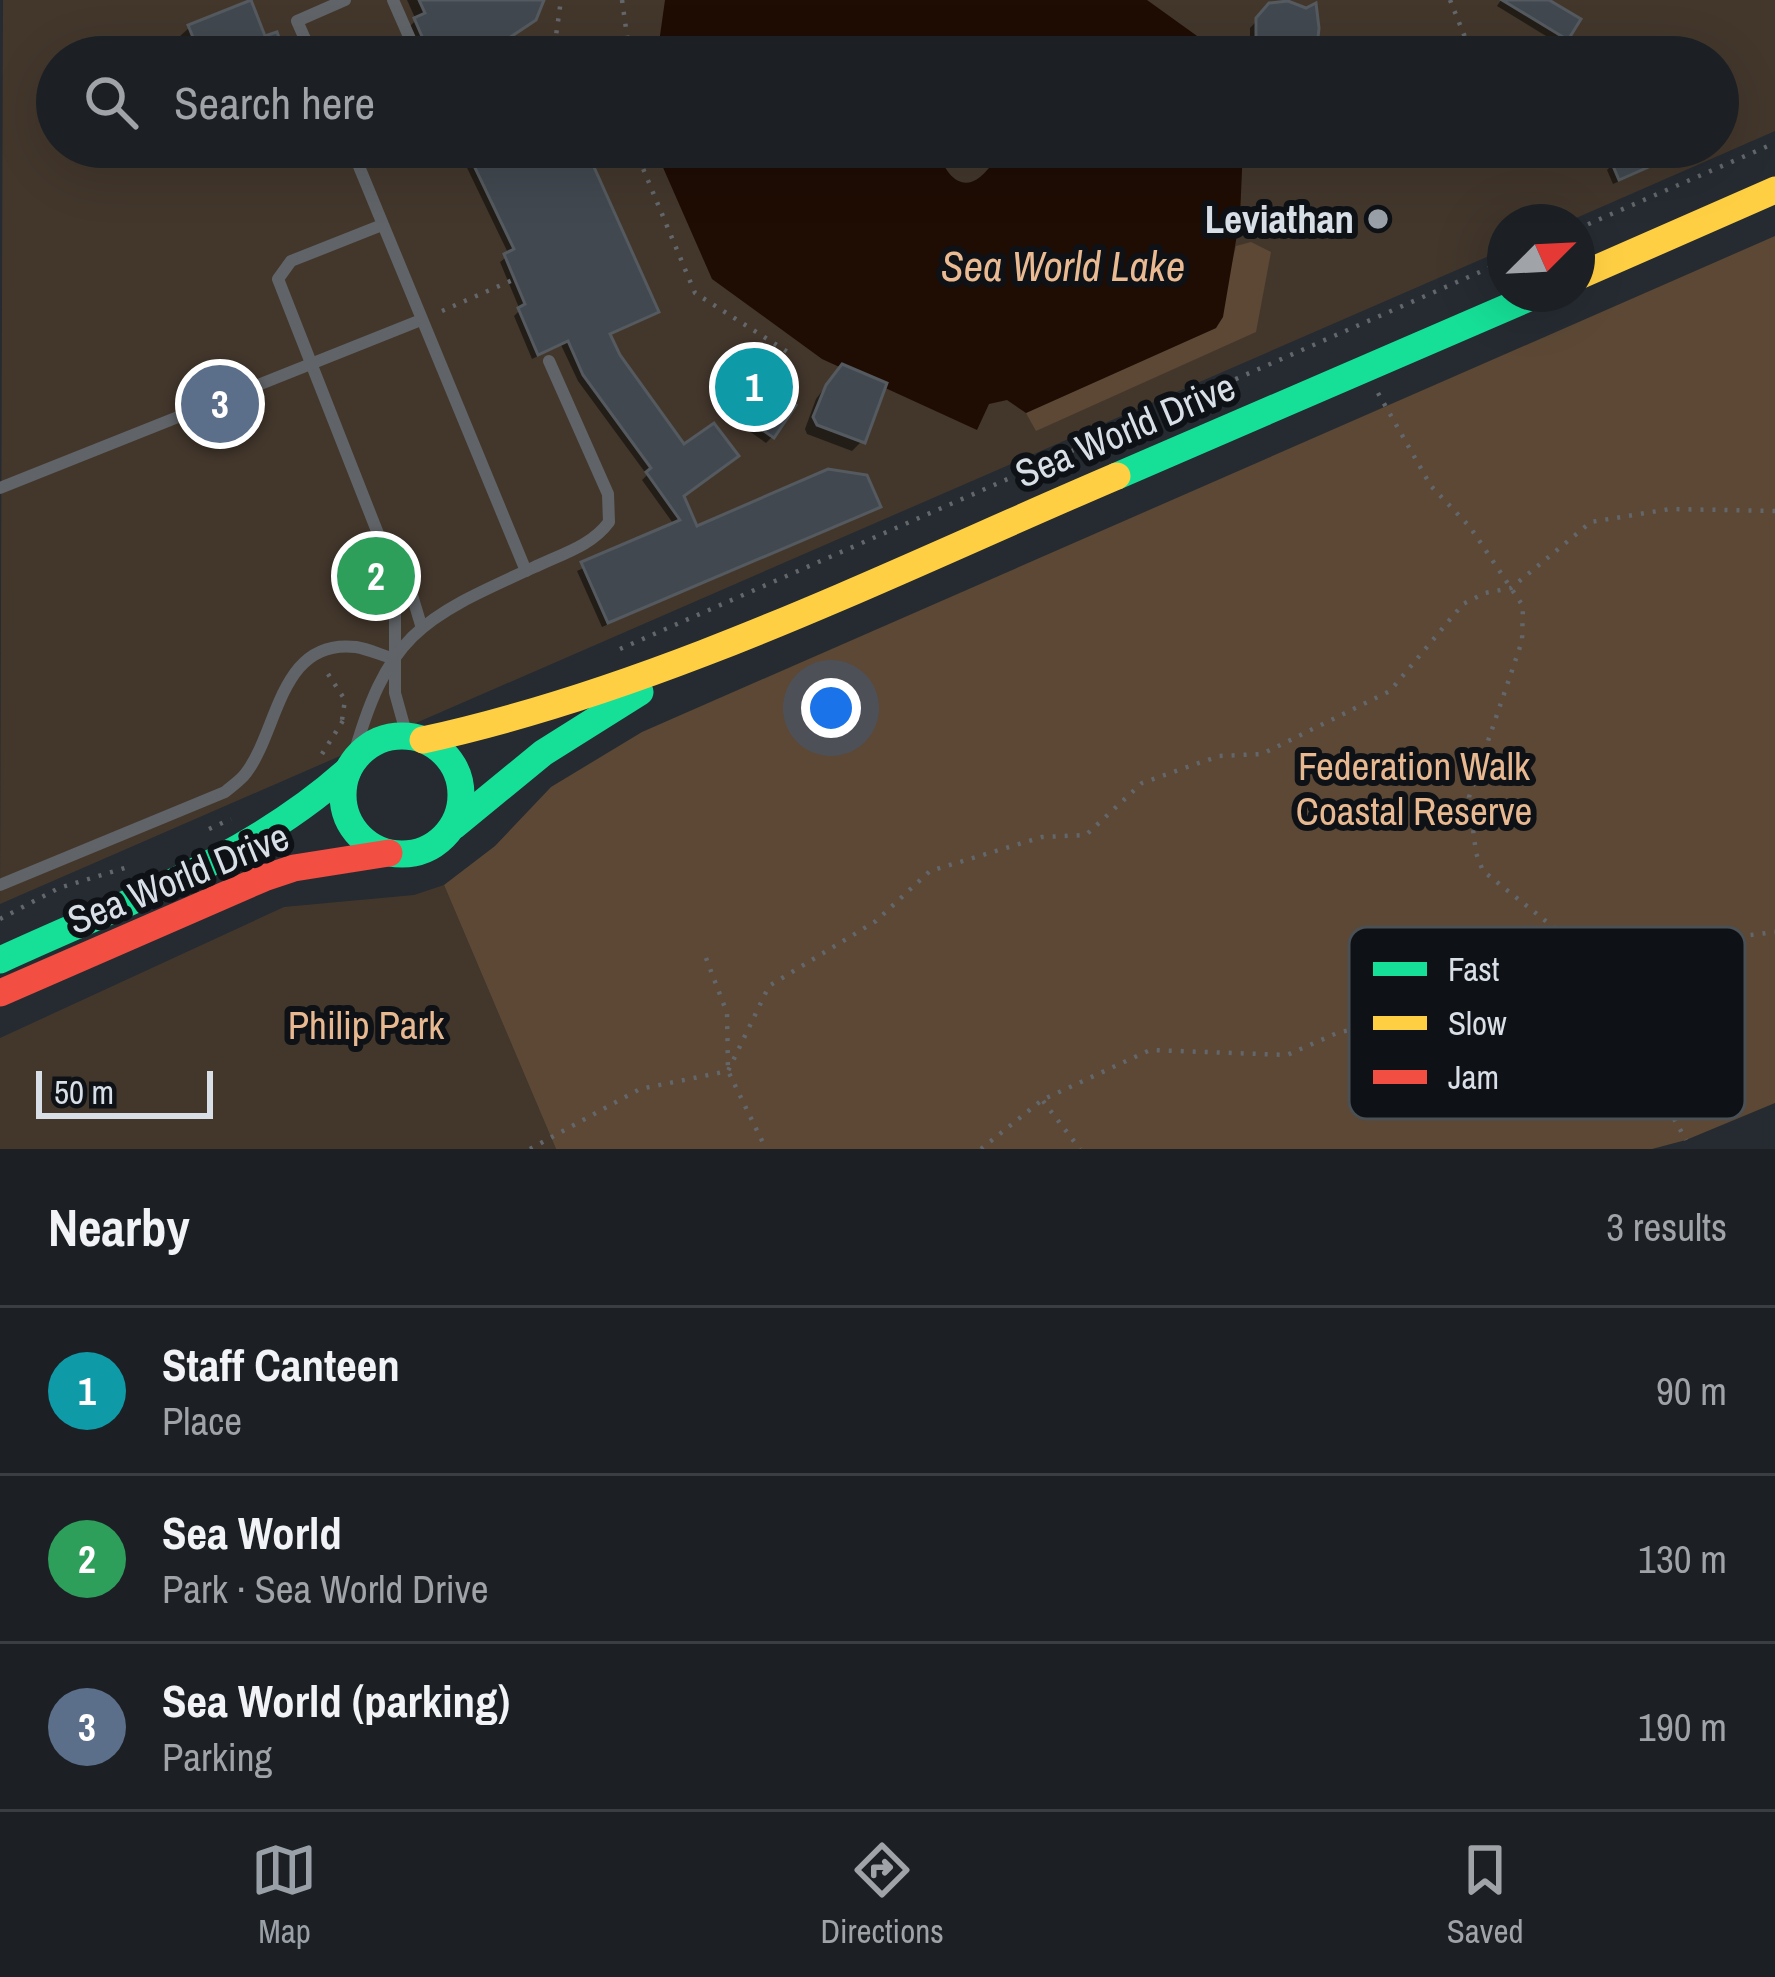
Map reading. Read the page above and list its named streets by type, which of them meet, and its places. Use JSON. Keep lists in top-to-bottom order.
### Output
{
  "streets": {
    "street": ["Sea World Drive"]
  },
  "water": ["Sea World Lake"],
  "parks": ["Federation Walk Coastal Reserve", "Philip Park"],
  "places": ["Leviathan"],
  "legend": ["Fast", "Slow", "Jam"],
  "scale_bar": "50 m",
  "north": "top right",
  "page": {
    "search": "Search here",
    "pins": ["1", "3", "2"],
    "scale": "50 m",
    "heading": ["Nearby", "3 results"],
    "list": [
      {
        "mark": "1",
        "name": "Staff Canteen",
        "note": "Place",
        "value": "90 m"
      },
      {
        "mark": "2",
        "name": "Sea World",
        "note": "Park · Sea World Drive",
        "value": "130 m"
      },
      {
        "mark": "3",
        "name": "Sea World (parking)",
        "note": "Parking",
        "value": "190 m"
      }
    ],
    "nav": ["Map", "Directions", "Saved"]
  }
}
